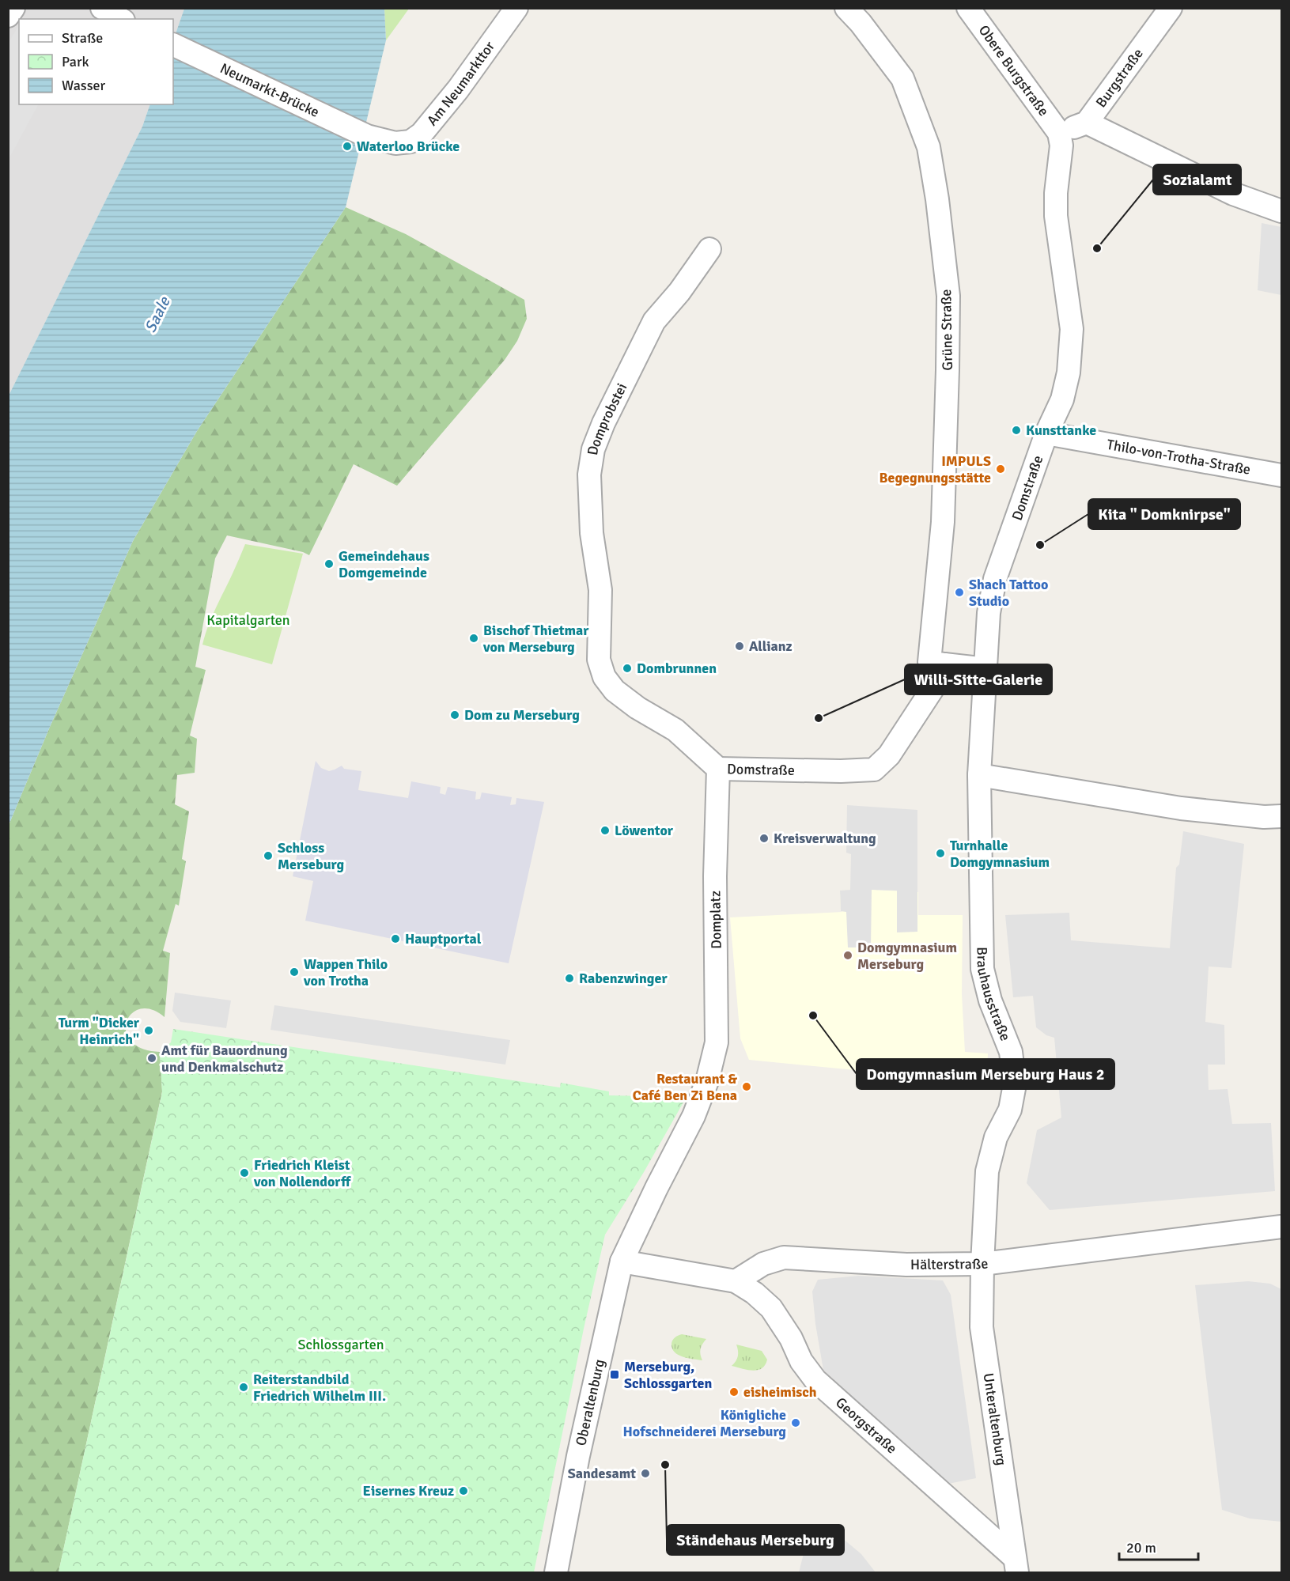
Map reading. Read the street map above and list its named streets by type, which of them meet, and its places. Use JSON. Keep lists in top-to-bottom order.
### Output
{
  "streets": {
    "street": [
      "Obere Burgstraße",
      "Burgstraße",
      "Am Neumarkttor",
      "Neumarkt-Brücke",
      "Grüne Straße",
      "Domprobstei",
      "Thilo-von-Trotha-Straße",
      "Domstraße",
      "Domplatz",
      "Brauhausstraße",
      "Hälterstraße",
      "Oberaltenburg",
      "Unteraltenburg",
      "Georgstraße"
    ]
  },
  "crossings": [
    ["Obere Burgstraße", "Domstraße"],
    ["Am Neumarkttor", "Neumarkt-Brücke"],
    ["Grüne Straße", "Domstraße"],
    ["Domprobstei", "Domstraße"],
    ["Domprobstei", "Domplatz"],
    ["Thilo-von-Trotha-Straße", "Domstraße"],
    ["Domstraße", "Domplatz"],
    ["Domstraße", "Brauhausstraße"],
    ["Domplatz", "Oberaltenburg"],
    ["Brauhausstraße", "Hälterstraße"],
    ["Brauhausstraße", "Unteraltenburg"],
    ["Hälterstraße", "Unteraltenburg"],
    ["Hälterstraße", "Georgstraße"],
    ["Unteraltenburg", "Georgstraße"]
  ],
  "water": ["Saale"],
  "parks": ["Kapitalgarten", "Schlossgarten"],
  "places": {
    "other": [
      "Waterloo Brücke",
      "Sozialamt",
      "Kunsttanke",
      "IMPULS Begegnungsstätte",
      "Kita \" Domknirpse\"",
      "Gemeindehaus Domgemeinde",
      "Shach Tattoo Studio",
      "Bischof Thietmar von Merseburg",
      "Allianz",
      "Dombrunnen",
      "Dom zu Merseburg",
      "Willi-Sitte-Galerie",
      "Löwentor",
      "Kreisverwaltung",
      "Turnhalle Domgymnasium",
      "Schloss Merseburg",
      "Hauptportal",
      "Domgymnasium Merseburg",
      "Wappen Thilo von Trotha",
      "Rabenzwinger",
      "Domgymnasium Merseburg Haus 2",
      "Turm \"Dicker Heinrich\"",
      "Amt für Bauordnung und Denkmalschutz",
      "Restaurant & Café Ben Zi Bena",
      "Friedrich Kleist von Nollendorff",
      "Reiterstandbild Friedrich Wilhelm III.",
      "eisheimisch",
      "Königliche Hofschneiderei Merseburg",
      "Ständehaus Merseburg",
      "Sandesamt",
      "Eisernes Kreuz"
    ],
    "transit": ["Merseburg, Schlossgarten"]
  },
  "legend": ["Straße", "Park", "Wasser"],
  "scale_bar": "20 m"
}
